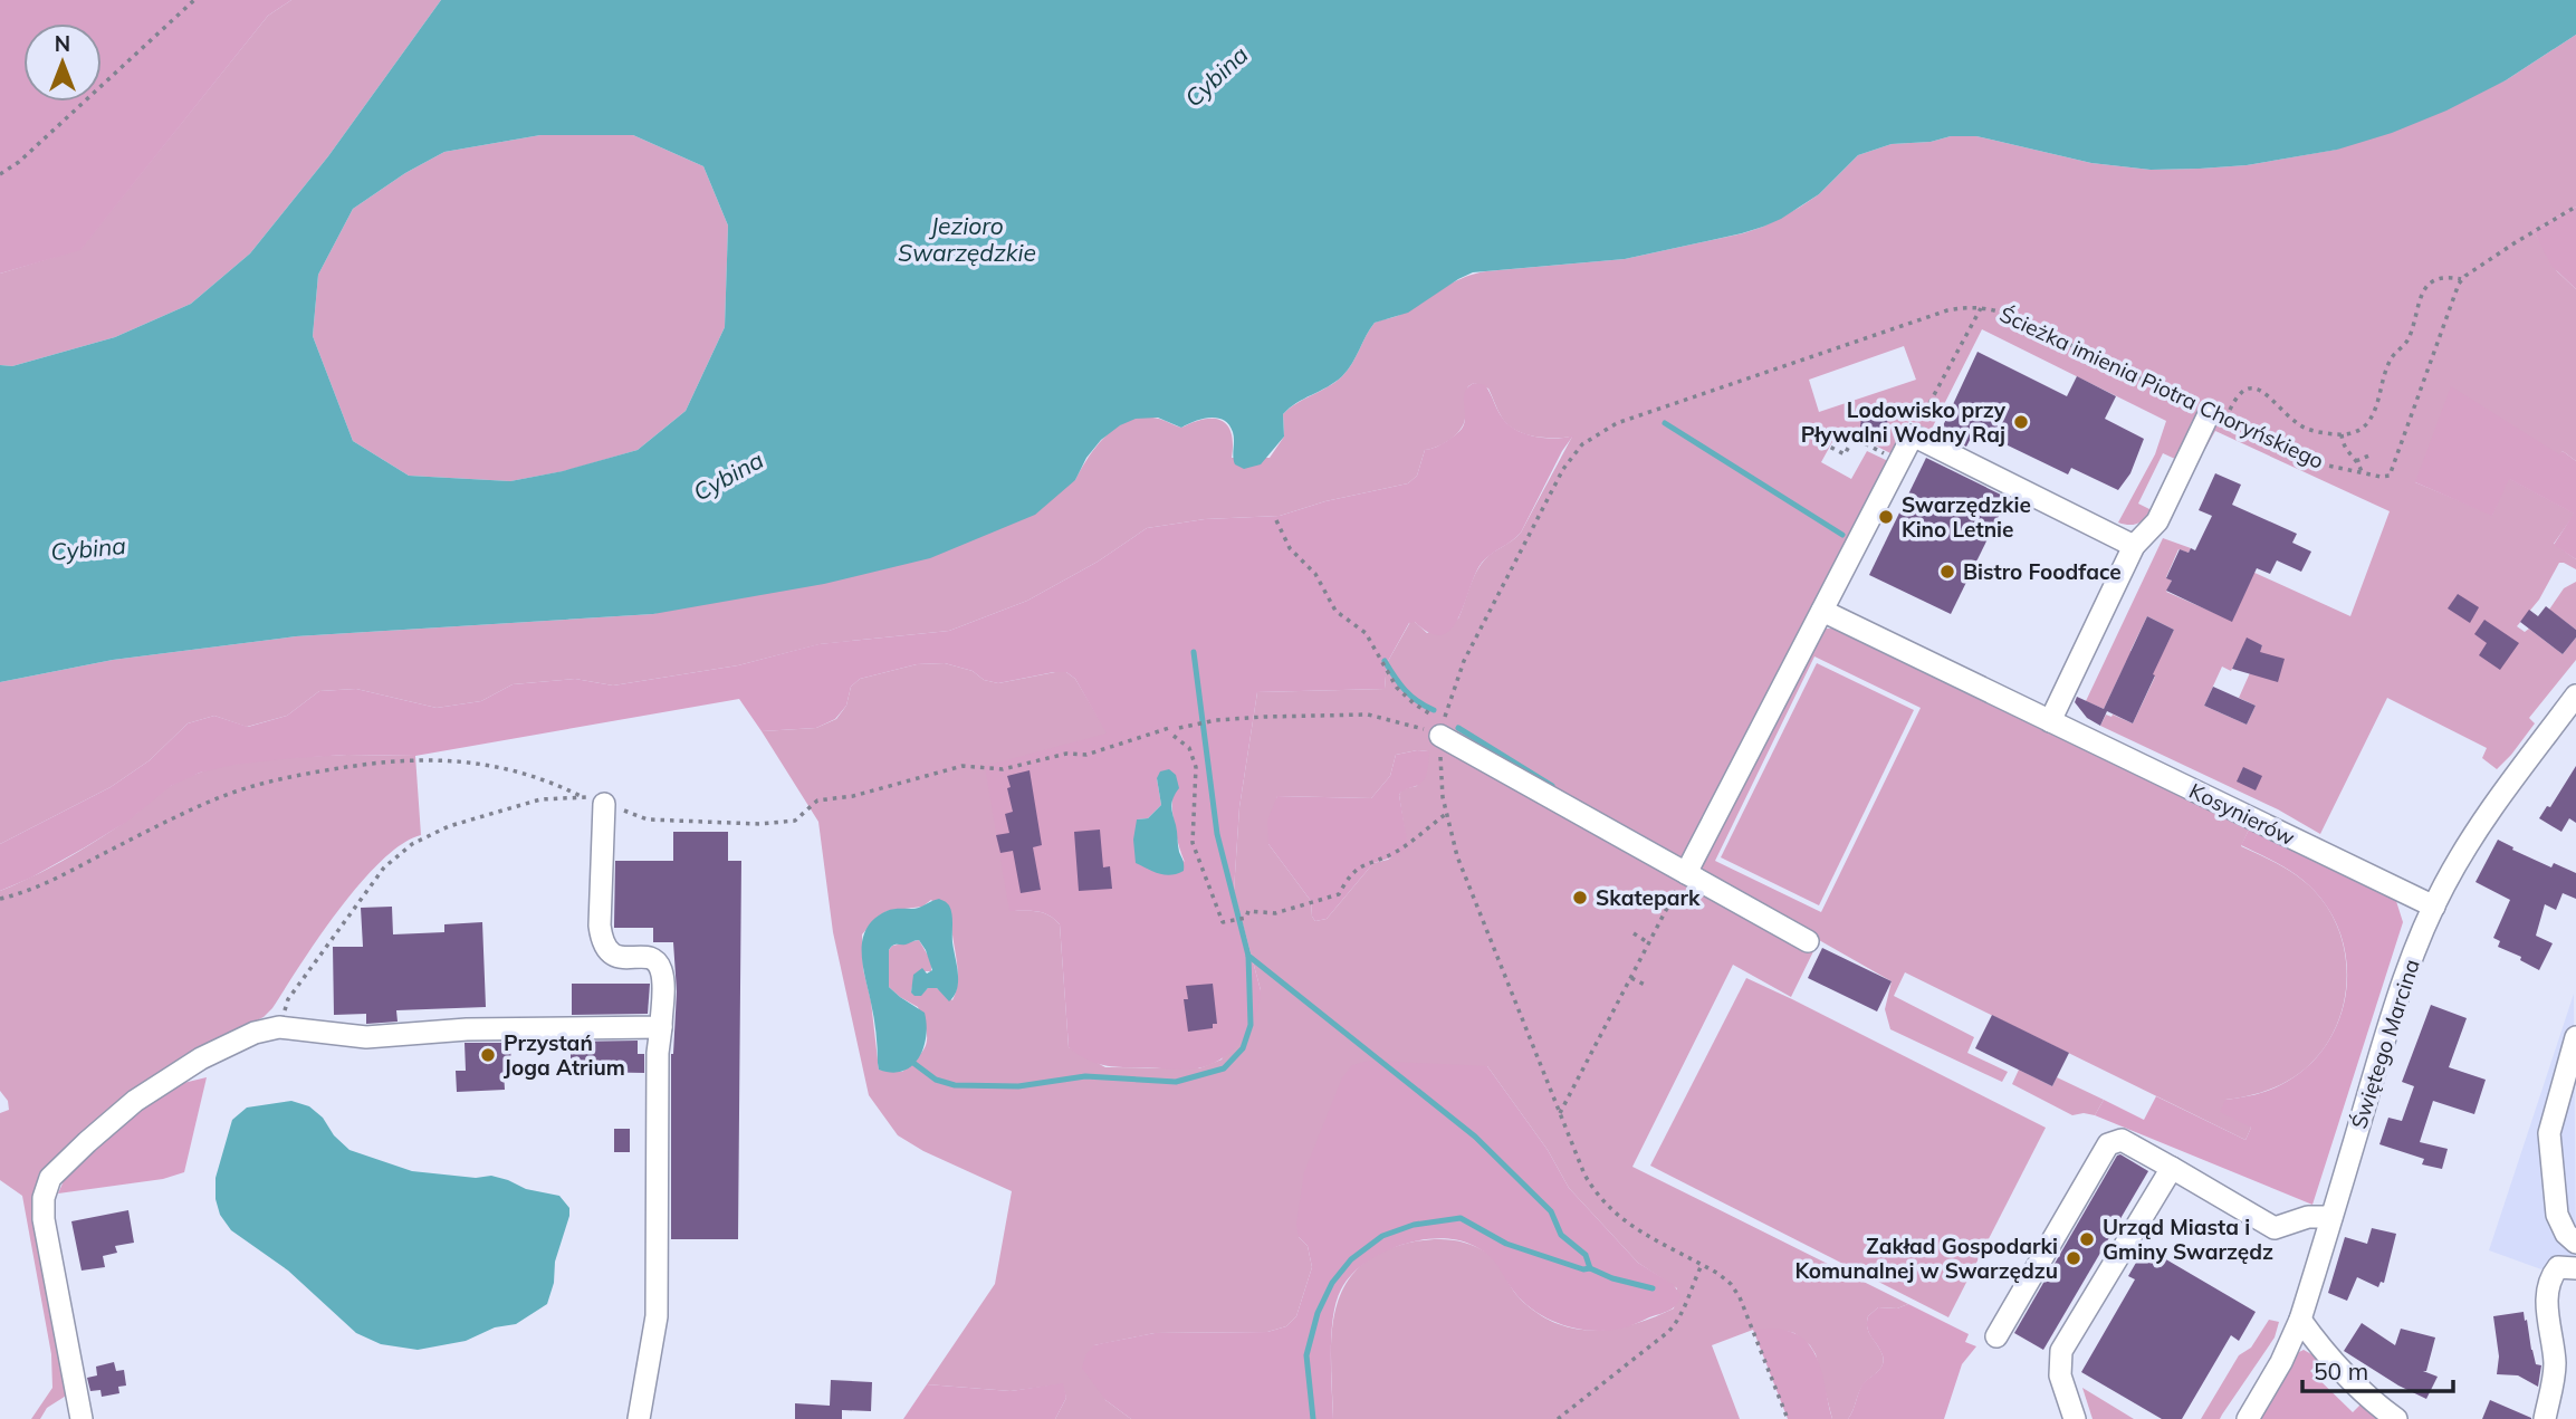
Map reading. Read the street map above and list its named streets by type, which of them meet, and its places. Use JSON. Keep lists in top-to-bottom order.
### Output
{
  "streets": {
    "street": ["Kosynierów", "Świętego Marcina"],
    "path": ["Ścieżka imienia Piotra Choryńskiego"]
  },
  "crossings": [
    ["Kosynierów", "Świętego Marcina"]
  ],
  "water": ["Cybina", "Jezioro Swarzędzkie"],
  "places": [
    "Lodowisko przy Pływalni Wodny Raj",
    "Swarzędzkie Kino Letnie",
    "Bistro Foodface",
    "Skatepark",
    "Przystań Joga Atrium",
    "Urząd Miasta i Gminy Swarzędz",
    "Zakład Gospodarki Komunalnej w Swarzędzu"
  ],
  "scale_bar": "50 m",
  "north": "top"
}
